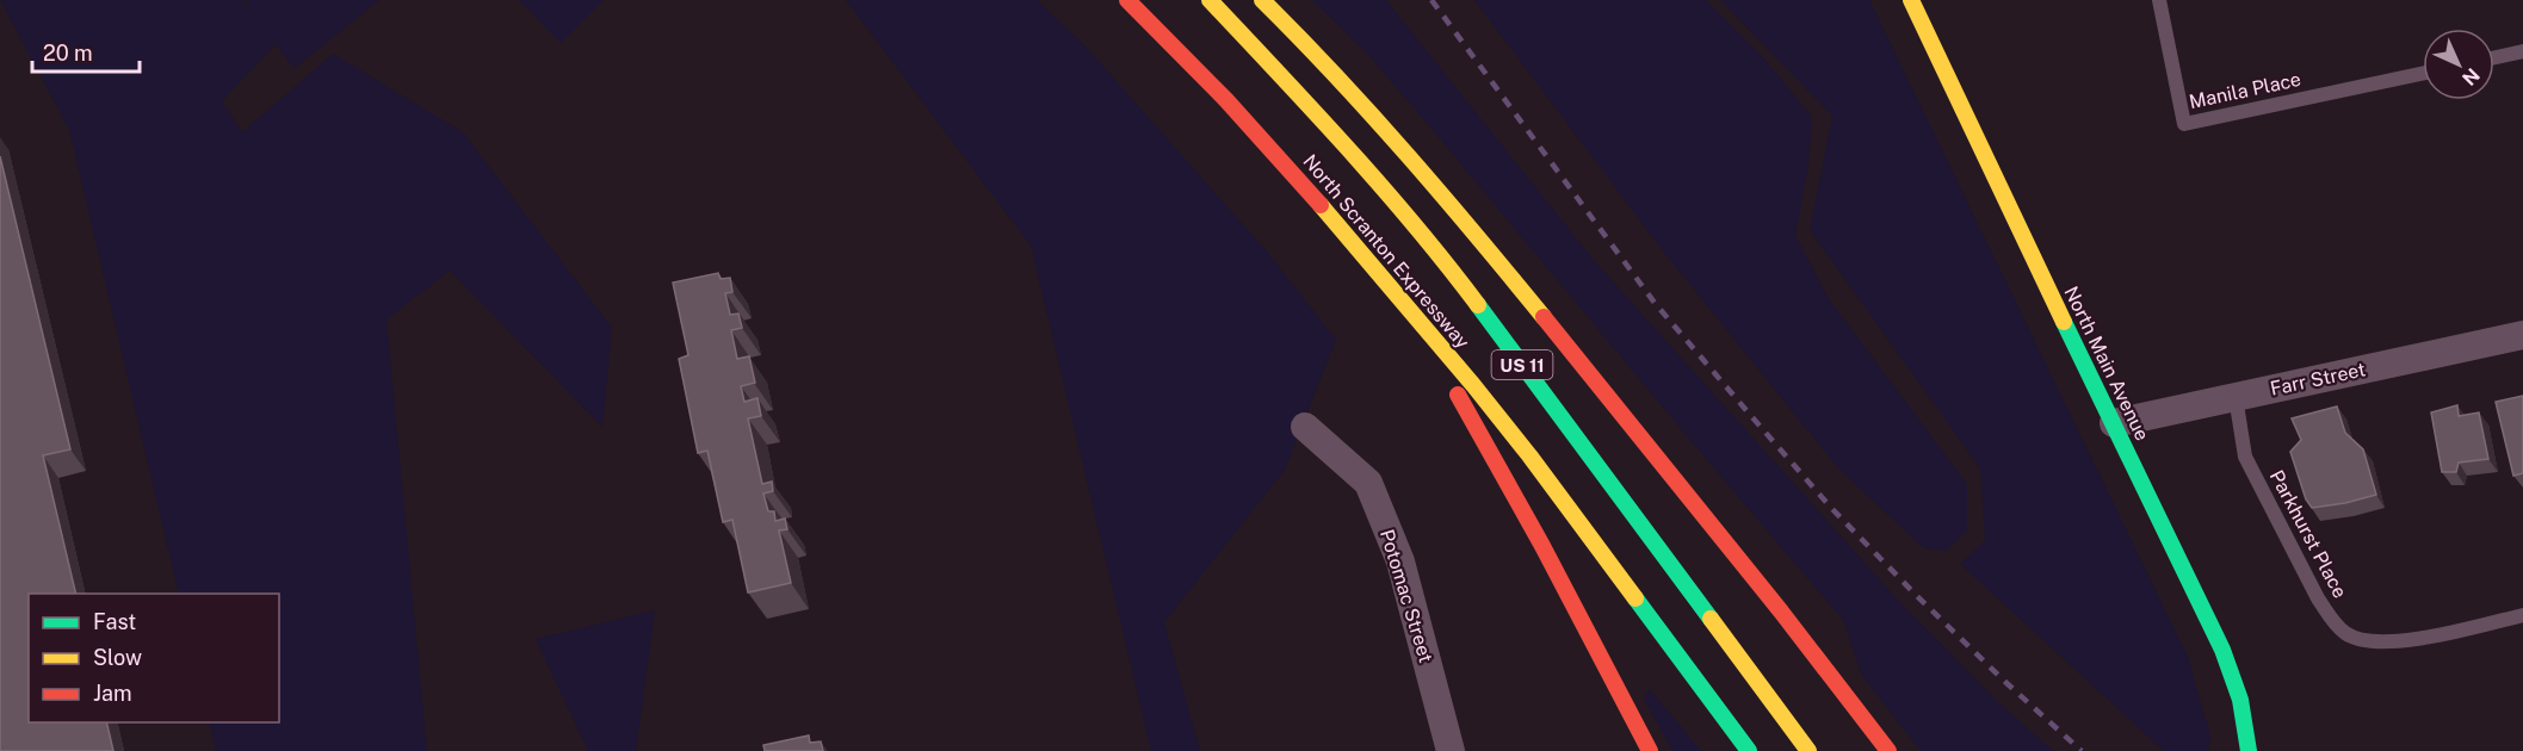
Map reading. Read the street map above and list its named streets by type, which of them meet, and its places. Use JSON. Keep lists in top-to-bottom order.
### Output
{
  "streets": {
    "main road": ["North Scranton Expressway", "North Main Avenue", "US 11"],
    "street": ["Farr Street", "Potomac Street"],
    "lane": ["Manila Place", "Parkhurst Place"]
  },
  "crossings": [
    ["North Main Avenue", "Farr Street"],
    ["Farr Street", "Parkhurst Place"]
  ],
  "legend": ["Fast", "Slow", "Jam"],
  "scale_bar": "20 m",
  "north": "bottom right"
}
